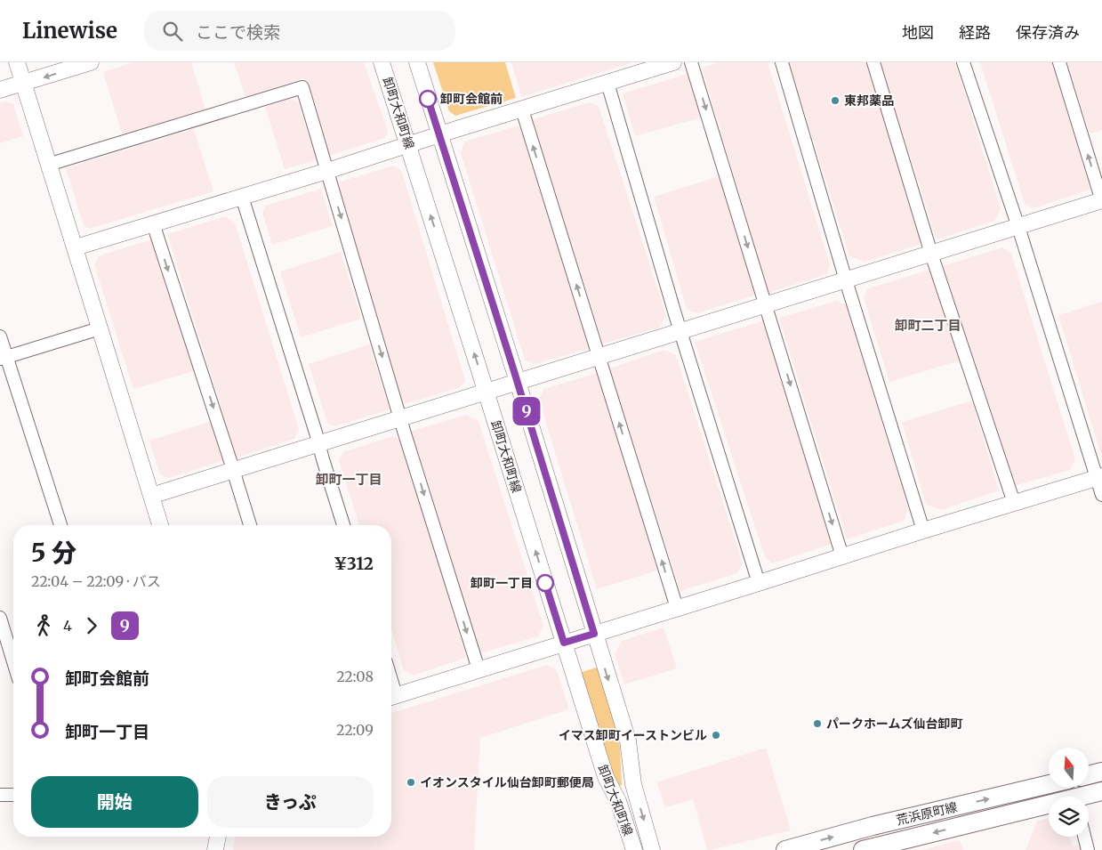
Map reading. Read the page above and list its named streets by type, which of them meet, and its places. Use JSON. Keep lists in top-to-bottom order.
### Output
{
  "streets": {
    "main road": ["荒浜原町線"],
    "street": ["卸町大和町線"]
  },
  "districts": ["卸町二丁目", "卸町一丁目"],
  "places": [
    "卸町会館前",
    "東邦薬品",
    "卸町一丁目",
    "パークホームズ仙台卸町",
    "イマス卸町イーストンビル",
    "イオンスタイル仙台卸町郵便局"
  ],
  "lines": ["bus line 9"],
  "north": "top",
  "page": {
    "header": "Linewise",
    "search": "ここで検索",
    "nav": ["地図", "経路", "保存済み"],
    "on_map": "9",
    "heading": ["5 分", "22:04 – 22:09 · バス", "¥312"],
    "legs": ["4", "9"],
    "list": [
      {
        "name": "卸町会館前",
        "value": "22:08"
      },
      {
        "name": "卸町一丁目",
        "value": "22:09"
      }
    ],
    "buttons": ["開始", "きっぷ"]
  }
}
